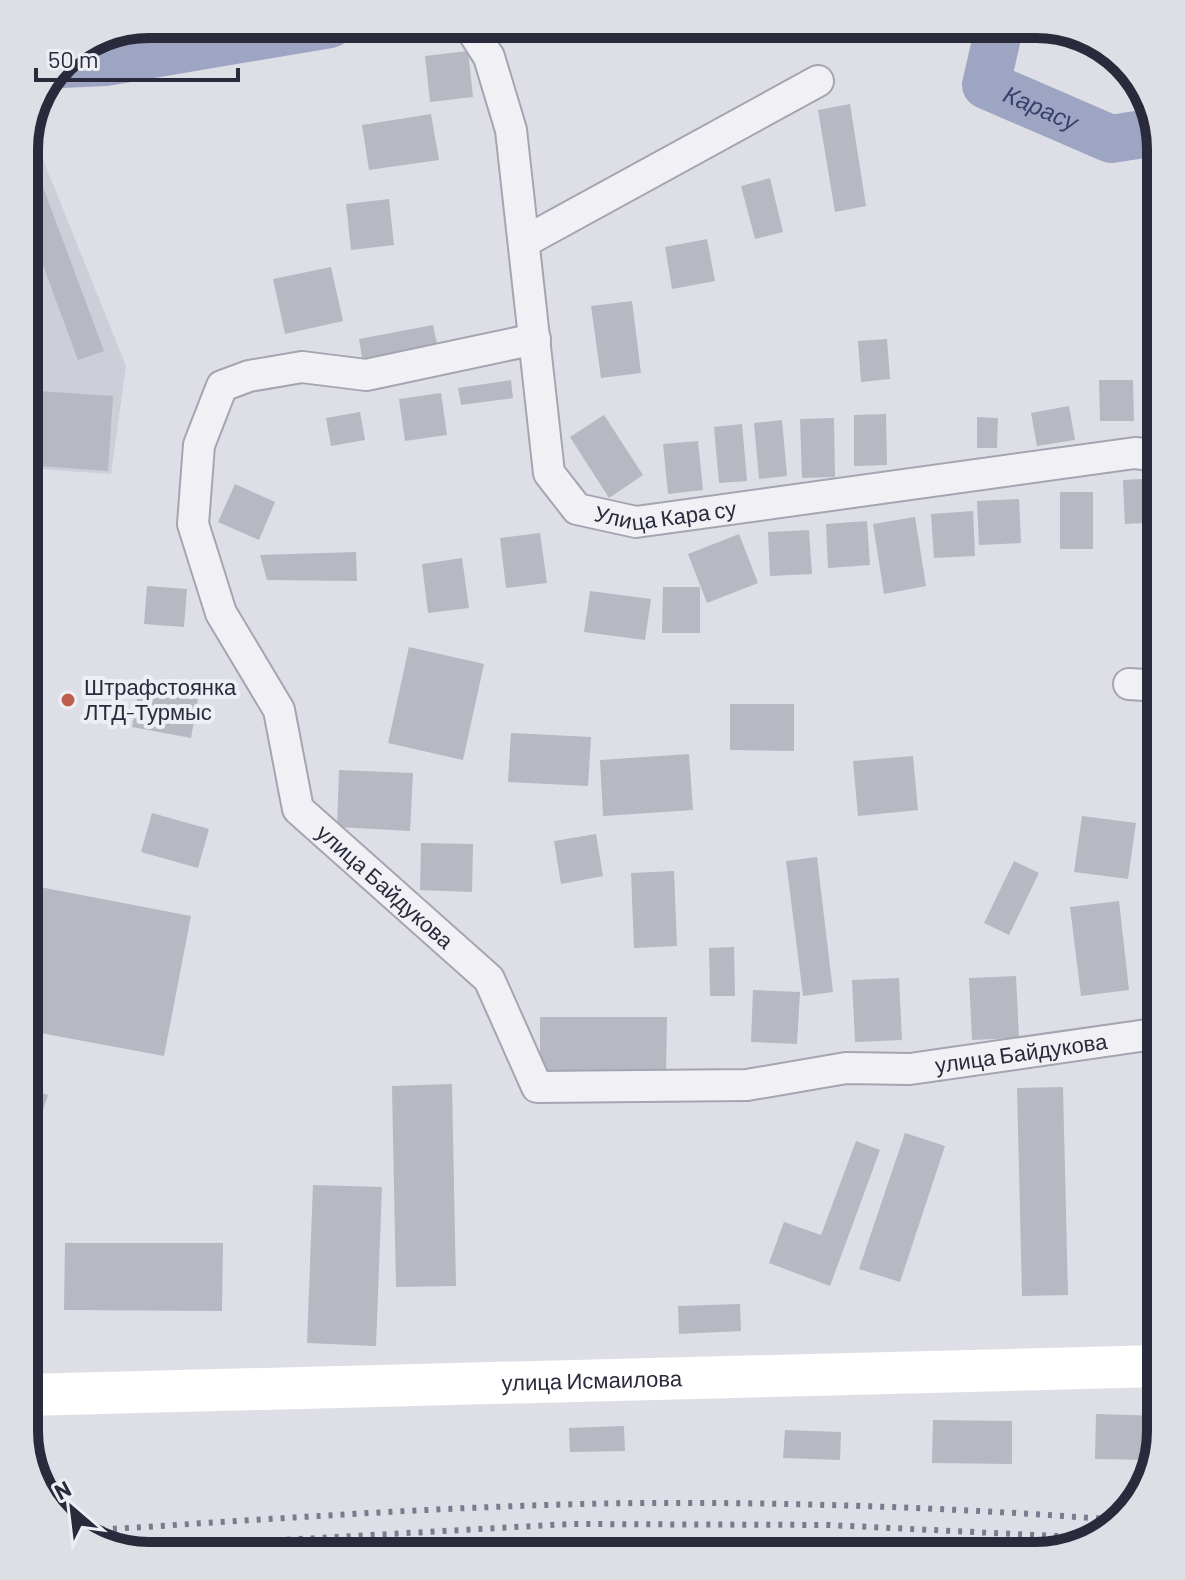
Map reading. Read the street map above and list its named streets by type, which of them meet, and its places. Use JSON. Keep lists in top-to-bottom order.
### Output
{
  "streets": {
    "main road": ["улица Исмаилова"],
    "street": ["Улица Кара су", "улица Байдукова"]
  },
  "crossings": [
    ["Улица Кара су", "улица Байдукова"]
  ],
  "water": ["Карасу"],
  "places": ["Штрафстоянка ЛТД-Турмыс"],
  "scale_bar": "50 m",
  "north": "top left"
}
